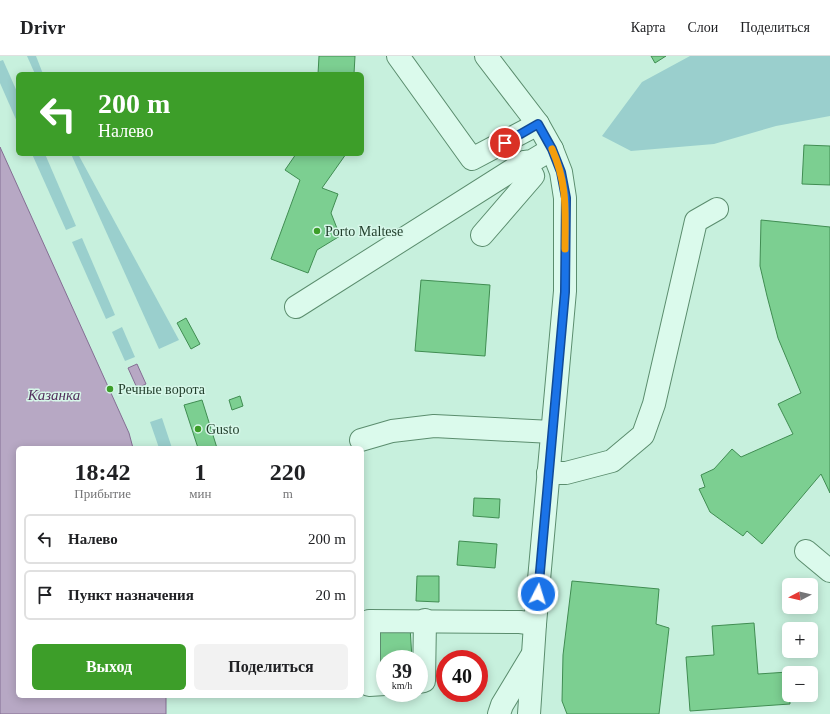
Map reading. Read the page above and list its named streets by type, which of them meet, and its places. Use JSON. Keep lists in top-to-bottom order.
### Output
{
  "water": ["Казанка"],
  "places": ["Porto Maltese", "Речные ворота", "Gusto"],
  "north": "left",
  "page": {
    "header": "Drivr",
    "nav": ["Карта", "Слои", "Поделиться"],
    "turn": ["200 m", "Налево"],
    "eta": [
      "18:42",
      "Прибытие",
      "1",
      "мин",
      "220",
      "m"
    ],
    "list": [
      {
        "name": "Налево",
        "value": "200 m"
      },
      {
        "name": "Пункт назначения",
        "value": "20 m"
      }
    ],
    "map_buttons": ["+", "−"],
    "buttons": ["Выход", "Поделиться"],
    "speed": "39 km/h",
    "limit": "40"
  }
}
